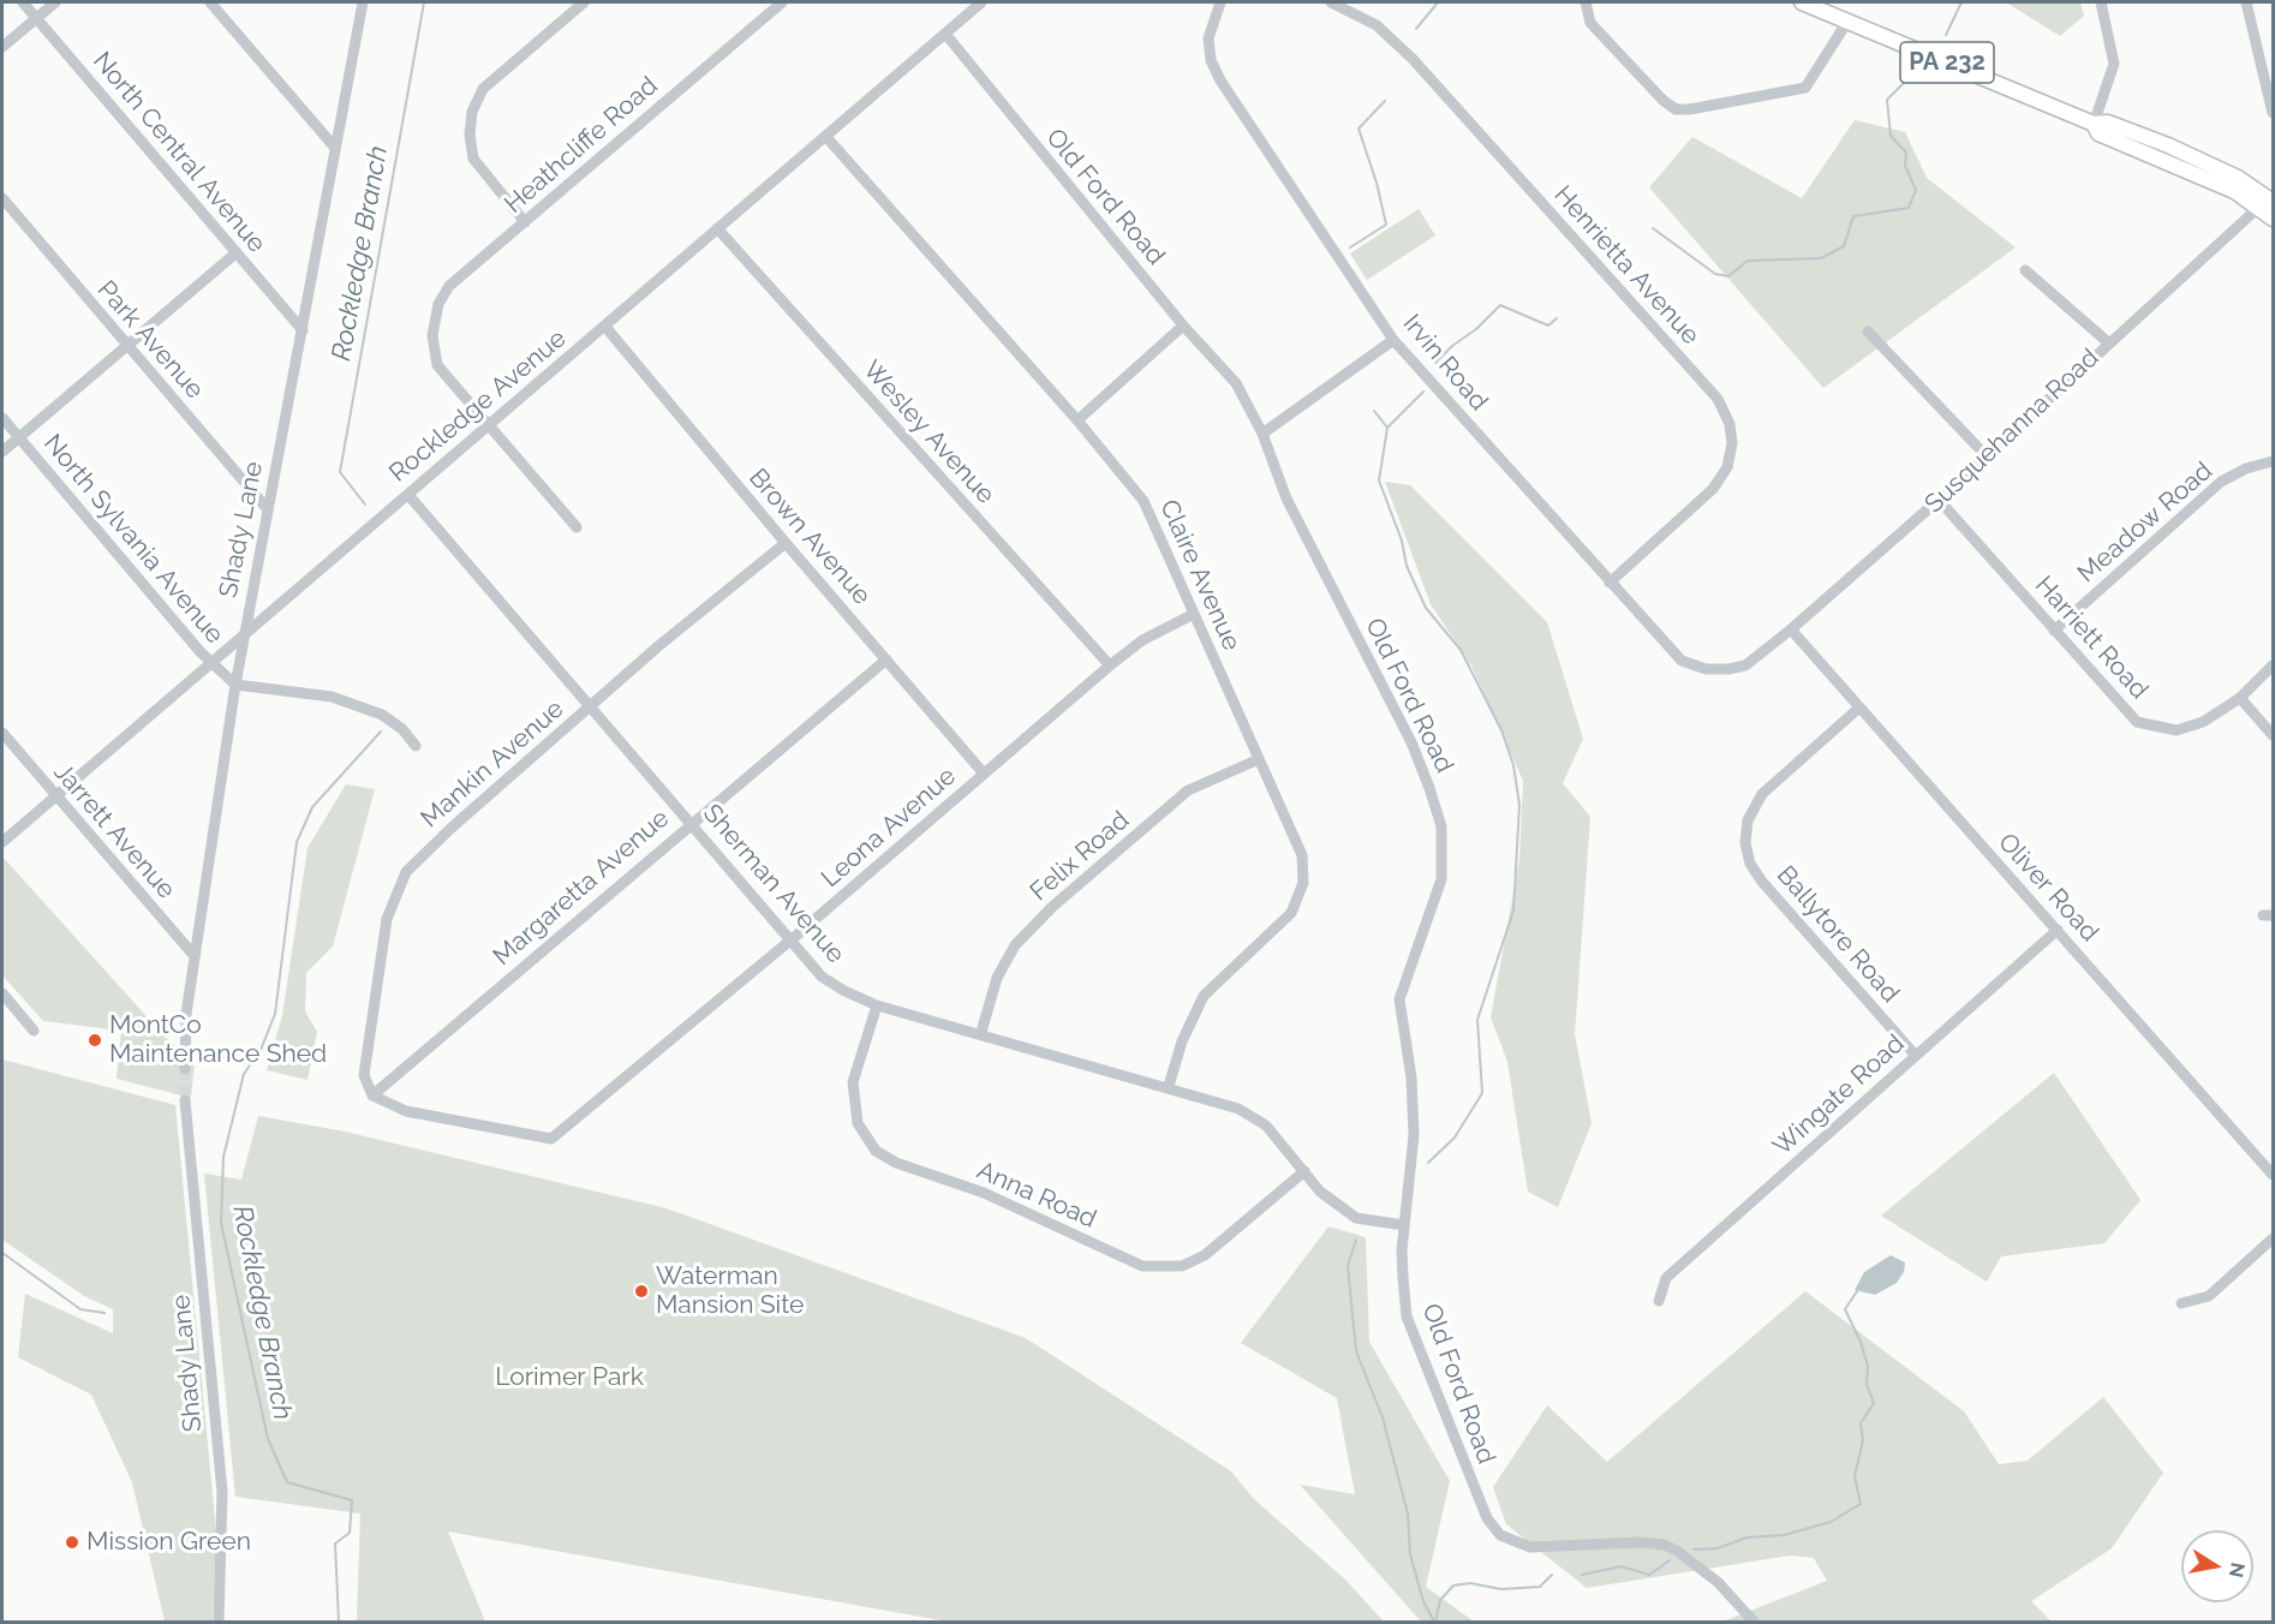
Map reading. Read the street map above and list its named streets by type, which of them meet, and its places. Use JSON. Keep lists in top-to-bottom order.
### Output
{
  "streets": {
    "main road": ["PA 232"],
    "street": [
      "Heathcliffe Road",
      "North Central Avenue",
      "Old Ford Road",
      "Henrietta Avenue",
      "Park Avenue",
      "Irvin Road",
      "Rockledge Avenue",
      "Susquehanna Road",
      "Wesley Avenue",
      "Meadow Road",
      "Shady Lane",
      "Brown Avenue",
      "North Sylvania Avenue",
      "Claire Avenue",
      "Harriett Road",
      "Mankin Avenue",
      "Leona Avenue",
      "Jarrett Avenue",
      "Felix Road",
      "Sherman Avenue",
      "Margaretta Avenue",
      "Oliver Road",
      "Ballytore Road",
      "Wingate Road",
      "Anna Road"
    ]
  },
  "crossings": [
    ["PA 232", "Susquehanna Road"],
    ["Heathcliffe Road", "Rockledge Avenue"],
    ["North Central Avenue", "Shady Lane"],
    ["Old Ford Road", "Rockledge Avenue"],
    ["Old Ford Road", "Sherman Avenue"],
    ["Henrietta Avenue", "Irvin Road"],
    ["Park Avenue", "Shady Lane"],
    ["Irvin Road", "Susquehanna Road"],
    ["Rockledge Avenue", "Wesley Avenue"],
    ["Rockledge Avenue", "Shady Lane"],
    ["Rockledge Avenue", "Brown Avenue"],
    ["Rockledge Avenue", "North Sylvania Avenue"],
    ["Rockledge Avenue", "Claire Avenue"],
    ["Rockledge Avenue", "Jarrett Avenue"],
    ["Rockledge Avenue", "Sherman Avenue"],
    ["Susquehanna Road", "Harriett Road"],
    ["Susquehanna Road", "Oliver Road"],
    ["Wesley Avenue", "Leona Avenue"],
    ["Meadow Road", "Harriett Road"],
    ["Shady Lane", "North Sylvania Avenue"],
    ["Shady Lane", "Jarrett Avenue"],
    ["Brown Avenue", "Mankin Avenue"],
    ["Brown Avenue", "Leona Avenue"],
    ["Brown Avenue", "Margaretta Avenue"],
    ["Claire Avenue", "Leona Avenue"],
    ["Claire Avenue", "Felix Road"],
    ["Claire Avenue", "Sherman Avenue"],
    ["Mankin Avenue", "Leona Avenue"],
    ["Mankin Avenue", "Sherman Avenue"],
    ["Mankin Avenue", "Margaretta Avenue"],
    ["Leona Avenue", "Sherman Avenue"],
    ["Leona Avenue", "Margaretta Avenue"],
    ["Felix Road", "Sherman Avenue"],
    ["Sherman Avenue", "Margaretta Avenue"],
    ["Sherman Avenue", "Anna Road"],
    ["Oliver Road", "Ballytore Road"],
    ["Oliver Road", "Wingate Road"],
    ["Ballytore Road", "Wingate Road"]
  ],
  "water": ["Rockledge Branch"],
  "parks": ["Lorimer Park"],
  "places": ["MontCo Maintenance Shed", "Waterman Mansion Site", "Mission Green"],
  "north": "right"
}
